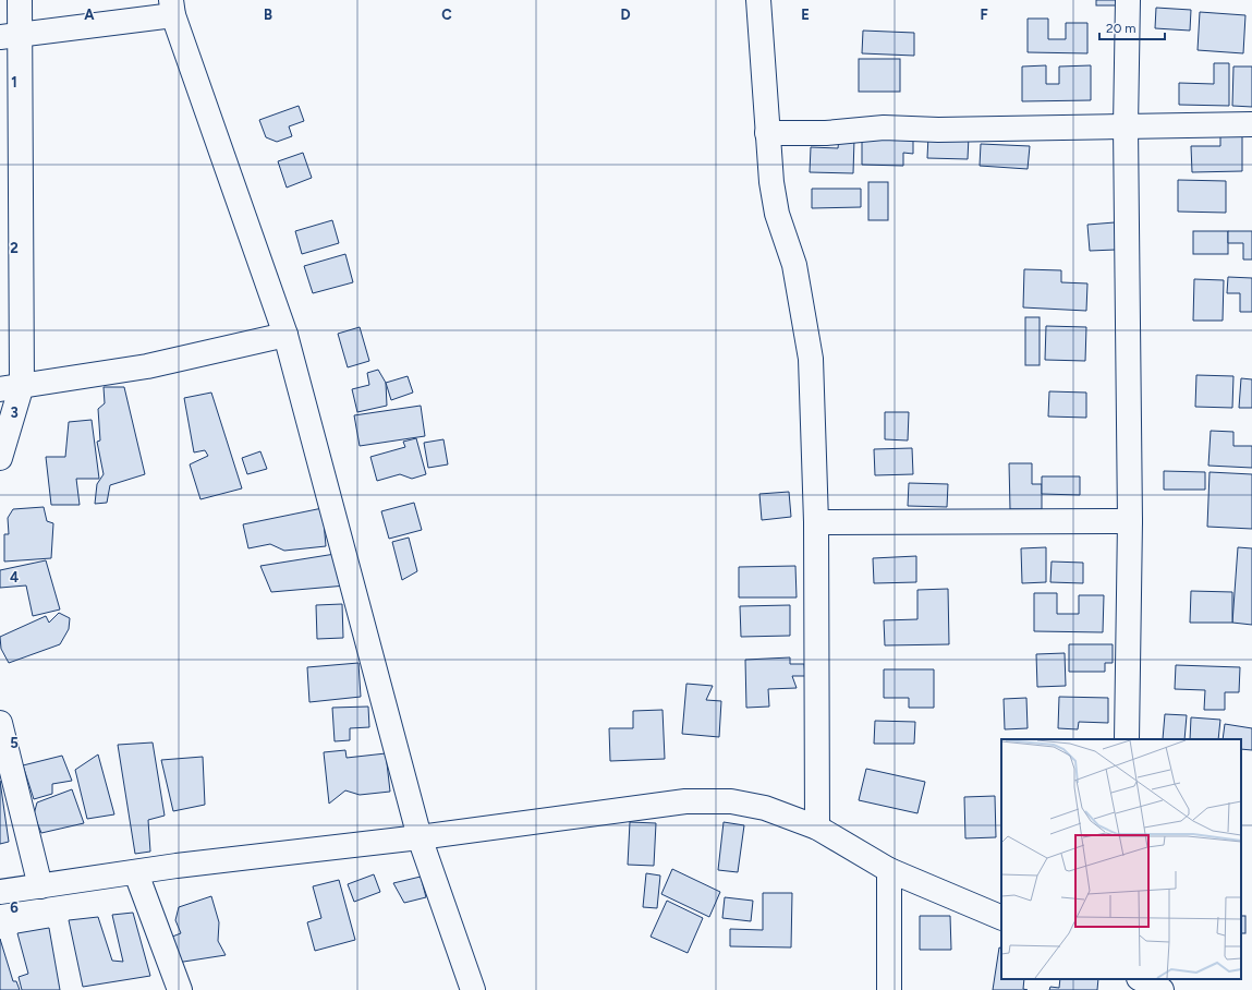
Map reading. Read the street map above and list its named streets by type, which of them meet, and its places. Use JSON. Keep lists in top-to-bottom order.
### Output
{
  "scale_bar": "20 m",
  "grid": {
    "columns": [
      "A",
      "B",
      "C",
      "D",
      "E",
      "F"
    ],
    "rows": [
      "1",
      "2",
      "3",
      "4",
      "5",
      "6"
    ]
  }
}
